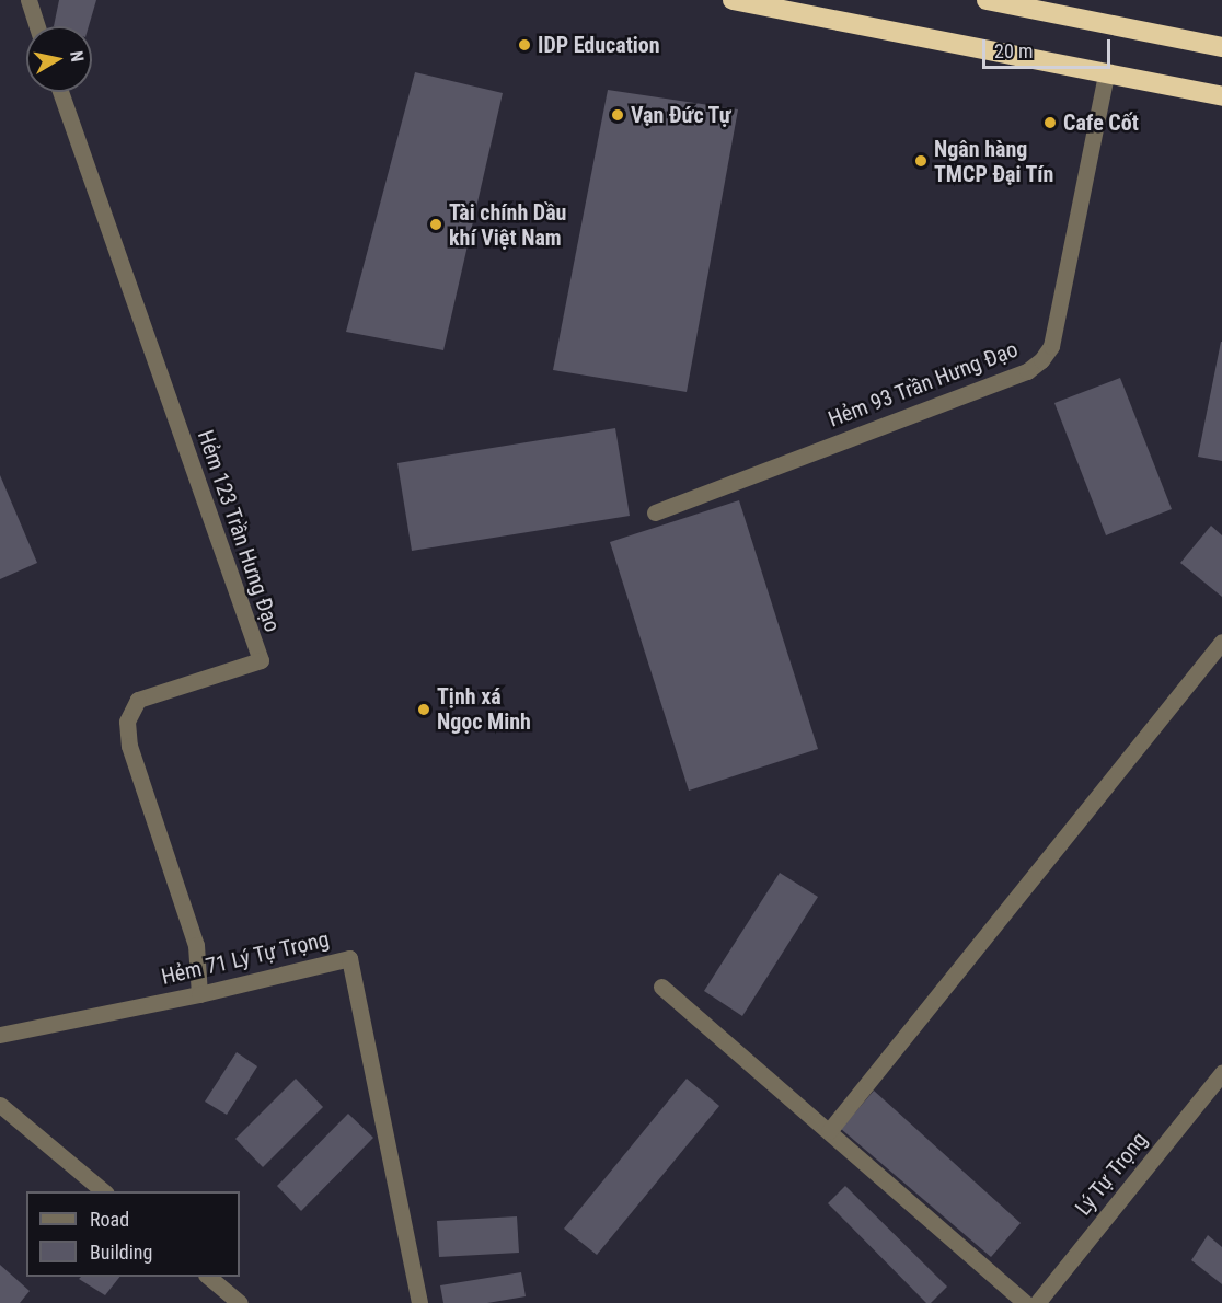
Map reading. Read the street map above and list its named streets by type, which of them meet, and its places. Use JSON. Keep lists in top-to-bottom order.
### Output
{
  "streets": {
    "street": [
      "Hẻm 93 Trần Hưng Đạo",
      "Hẻm 123 Trần Hưng Đạo",
      "Hẻm 71 Lý Tự Trọng",
      "Lý Tự Trọng"
    ]
  },
  "crossings": [
    ["Hẻm 123 Trần Hưng Đạo", "Hẻm 71 Lý Tự Trọng"]
  ],
  "places": [
    "IDP Education",
    "Vạn Đức Tự",
    "Cafe Cốt",
    "Ngân hàng TMCP Đại Tín",
    "Tài chính Dầu khí Việt Nam",
    "Tịnh xá Ngọc Minh"
  ],
  "legend": ["Road", "Building"],
  "scale_bar": "20 m",
  "north": "right"
}
